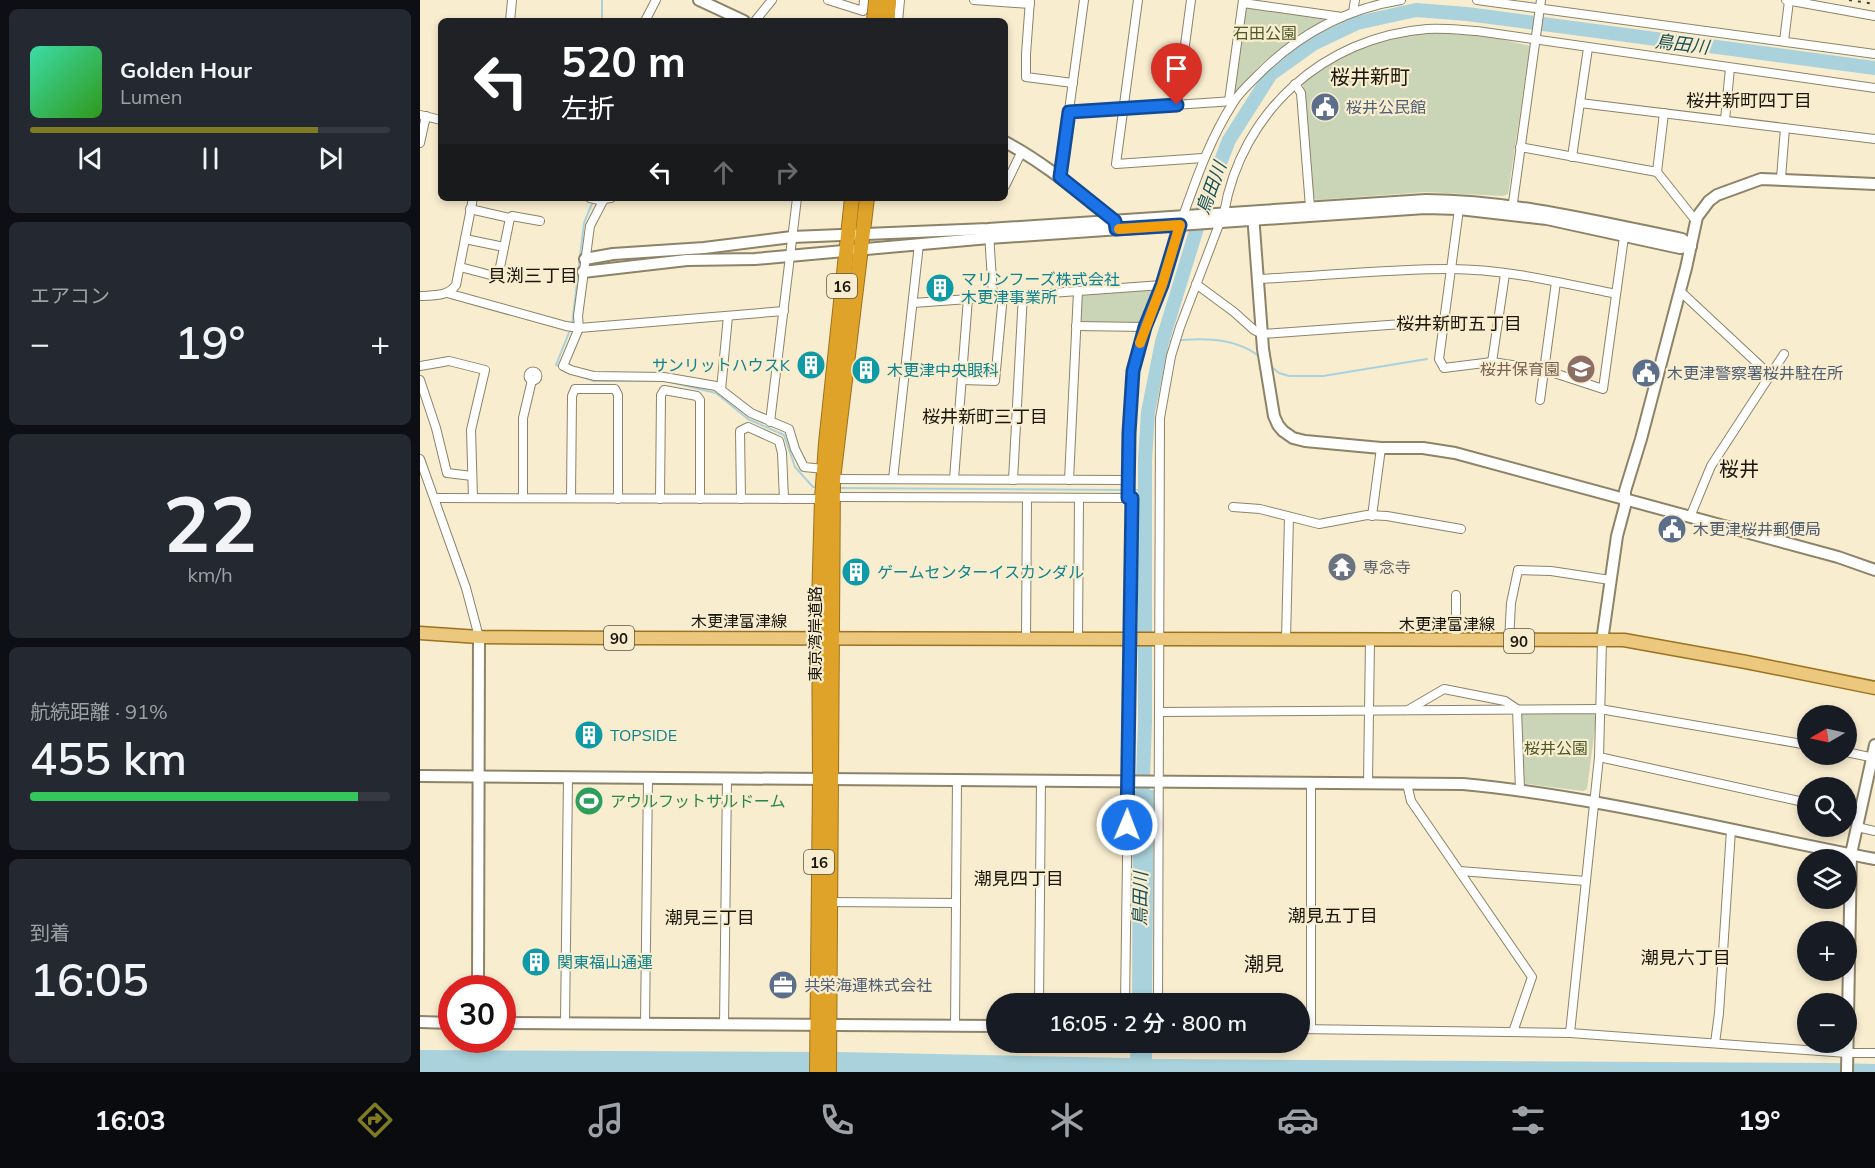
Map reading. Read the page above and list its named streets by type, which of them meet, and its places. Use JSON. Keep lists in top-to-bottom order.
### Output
{
  "streets": {
    "highway": ["16", "東京湾岸道路"],
    "main road": ["木更津富津線", "90"]
  },
  "crossings": [
    ["木更津富津線", "東京湾岸道路"],
    ["木更津富津線", "90"]
  ],
  "districts": [
    "桜井新町",
    "桜井新町四丁目",
    "貝渕三丁目",
    "桜井新町五丁目",
    "桜井新町三丁目",
    "桜井",
    "潮見四丁目",
    "潮見五丁目",
    "潮見三丁目",
    "潮見六丁目",
    "潮見"
  ],
  "water": ["鳥田川"],
  "parks": ["石田公園", "桜井公園"],
  "places": {
    "public building": ["桜井公民館", "木更津警察署桜井駐在所", "木更津桜井郵便局"],
    "building": [
      "マリンフーズ株式会社 木更津事業所",
      "サンリットハウスK",
      "木更津中央眼科",
      "ゲームセンターイスカンダル",
      "TOPSIDE",
      "関東福山通運"
    ],
    "school or university": ["桜井保育園"],
    "temple": ["専念寺"],
    "sports": ["アウルフットサルドーム"],
    "office": ["共栄海運株式会社"]
  },
  "north": "left",
  "page": {
    "turn": ["520 m", "左折"],
    "song": ["Golden Hour", "Lumen"],
    "tile": [
      "エアコン",
      ["22", "km/h"],
      ["航続距離 · 91%", "455 km"],
      ["到着", "16:05"]
    ],
    "heat": ["−", "19°", "+"],
    "map_buttons": ["+", "−"],
    "limit": "30",
    "trip": "16:05 · 2 分 · 800 m",
    "tabs": ["16:03", "19°"]
  }
}
